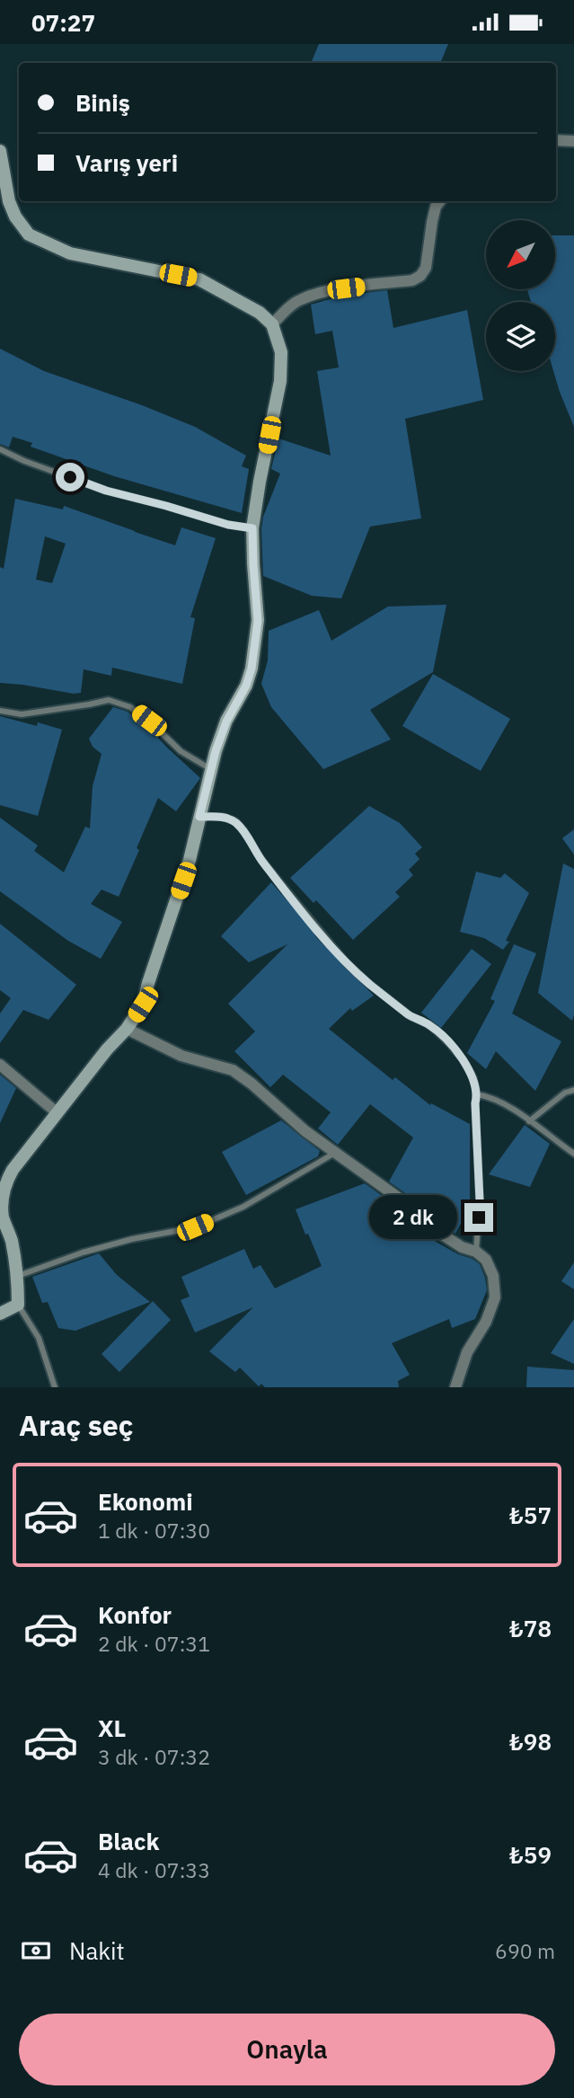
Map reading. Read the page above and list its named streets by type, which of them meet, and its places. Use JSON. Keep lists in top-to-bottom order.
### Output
{
  "north": "bottom left",
  "page": {
    "status": "07:27",
    "banner": ["Biniş", "Varış yeri"],
    "bubble": "2 dk",
    "heading": "Araç seç",
    "list": [
      {
        "name": "Ekonomi",
        "note": "1 dk · 07:30",
        "value": "₺57"
      },
      {
        "name": "Konfor",
        "note": "2 dk · 07:31",
        "value": "₺78"
      },
      {
        "name": "XL",
        "note": "3 dk · 07:32",
        "value": "₺98"
      },
      {
        "name": "Black",
        "note": "4 dk · 07:33",
        "value": "₺59"
      }
    ],
    "pay": ["Nakit", "690 m"],
    "buttons": "Onayla"
  }
}
